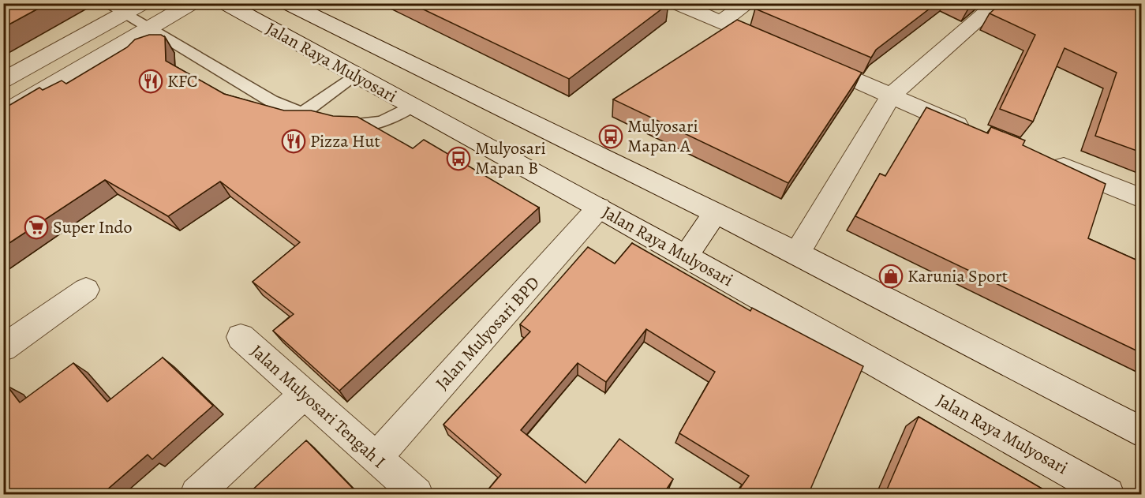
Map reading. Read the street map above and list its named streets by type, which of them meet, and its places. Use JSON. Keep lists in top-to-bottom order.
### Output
{
  "streets": {
    "street": ["Jalan Raya Mulyosari", "Jalan Mulyosari BPD", "Jalan Mulyosari Tengah I"]
  },
  "crossings": [
    ["Jalan Raya Mulyosari", "Jalan Mulyosari BPD"],
    ["Jalan Mulyosari BPD", "Jalan Mulyosari Tengah I"]
  ],
  "places": {
    "restaurant": ["KFC", "Pizza Hut"],
    "bus stop": ["Mulyosari Mapan A", "Mulyosari Mapan B"],
    "supermarket": ["Super Indo"],
    "shop": ["Karunia Sport"]
  }
}
